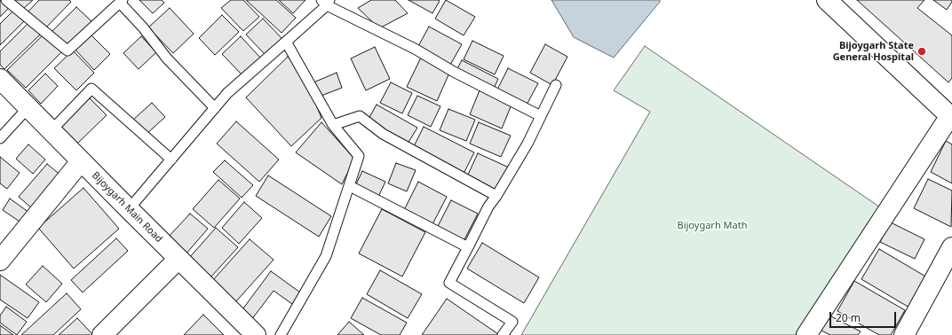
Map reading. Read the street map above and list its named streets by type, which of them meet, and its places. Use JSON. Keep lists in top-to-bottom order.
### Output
{
  "streets": {
    "street": ["Bijoygarh Main Road"]
  },
  "parks": ["Bijoygarh Math"],
  "places": ["Bijoygarh State General Hospital"],
  "scale_bar": "20 m"
}
